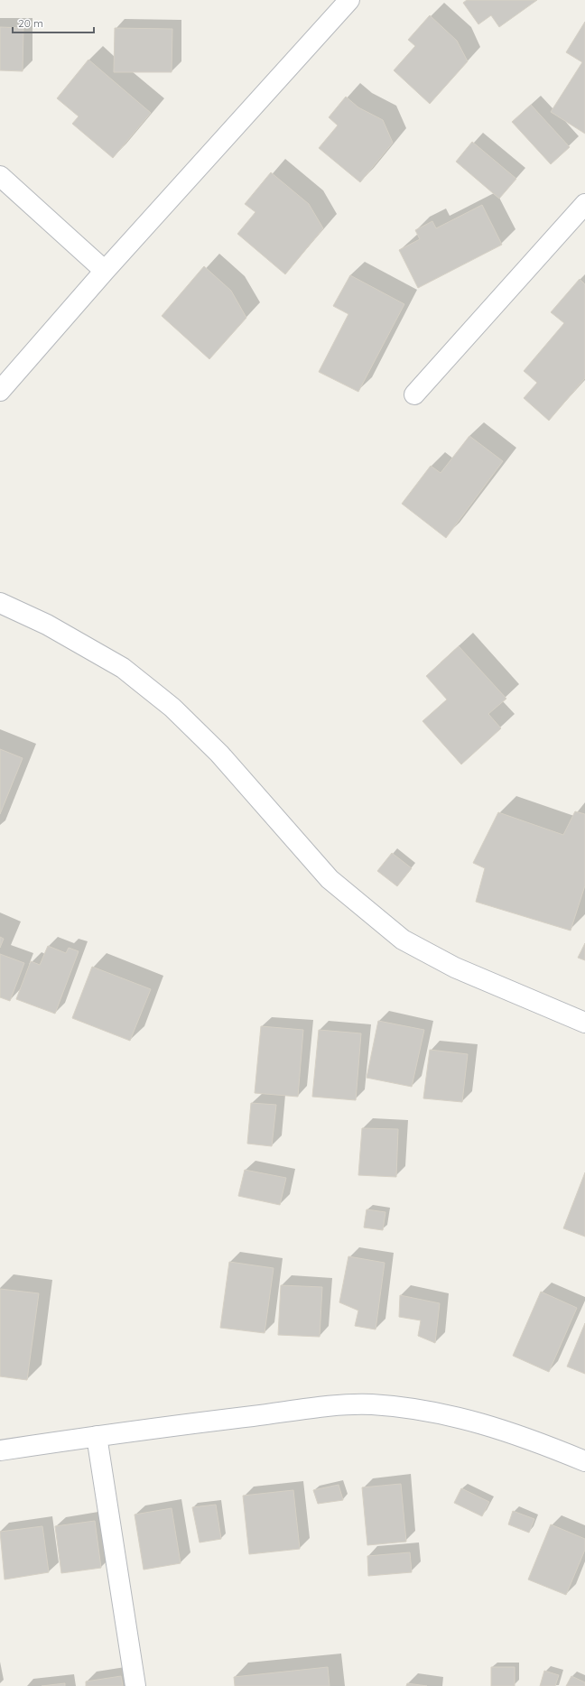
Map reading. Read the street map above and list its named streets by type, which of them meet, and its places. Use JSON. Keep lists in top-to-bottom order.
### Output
{
  "scale_bar": "20 m"
}
